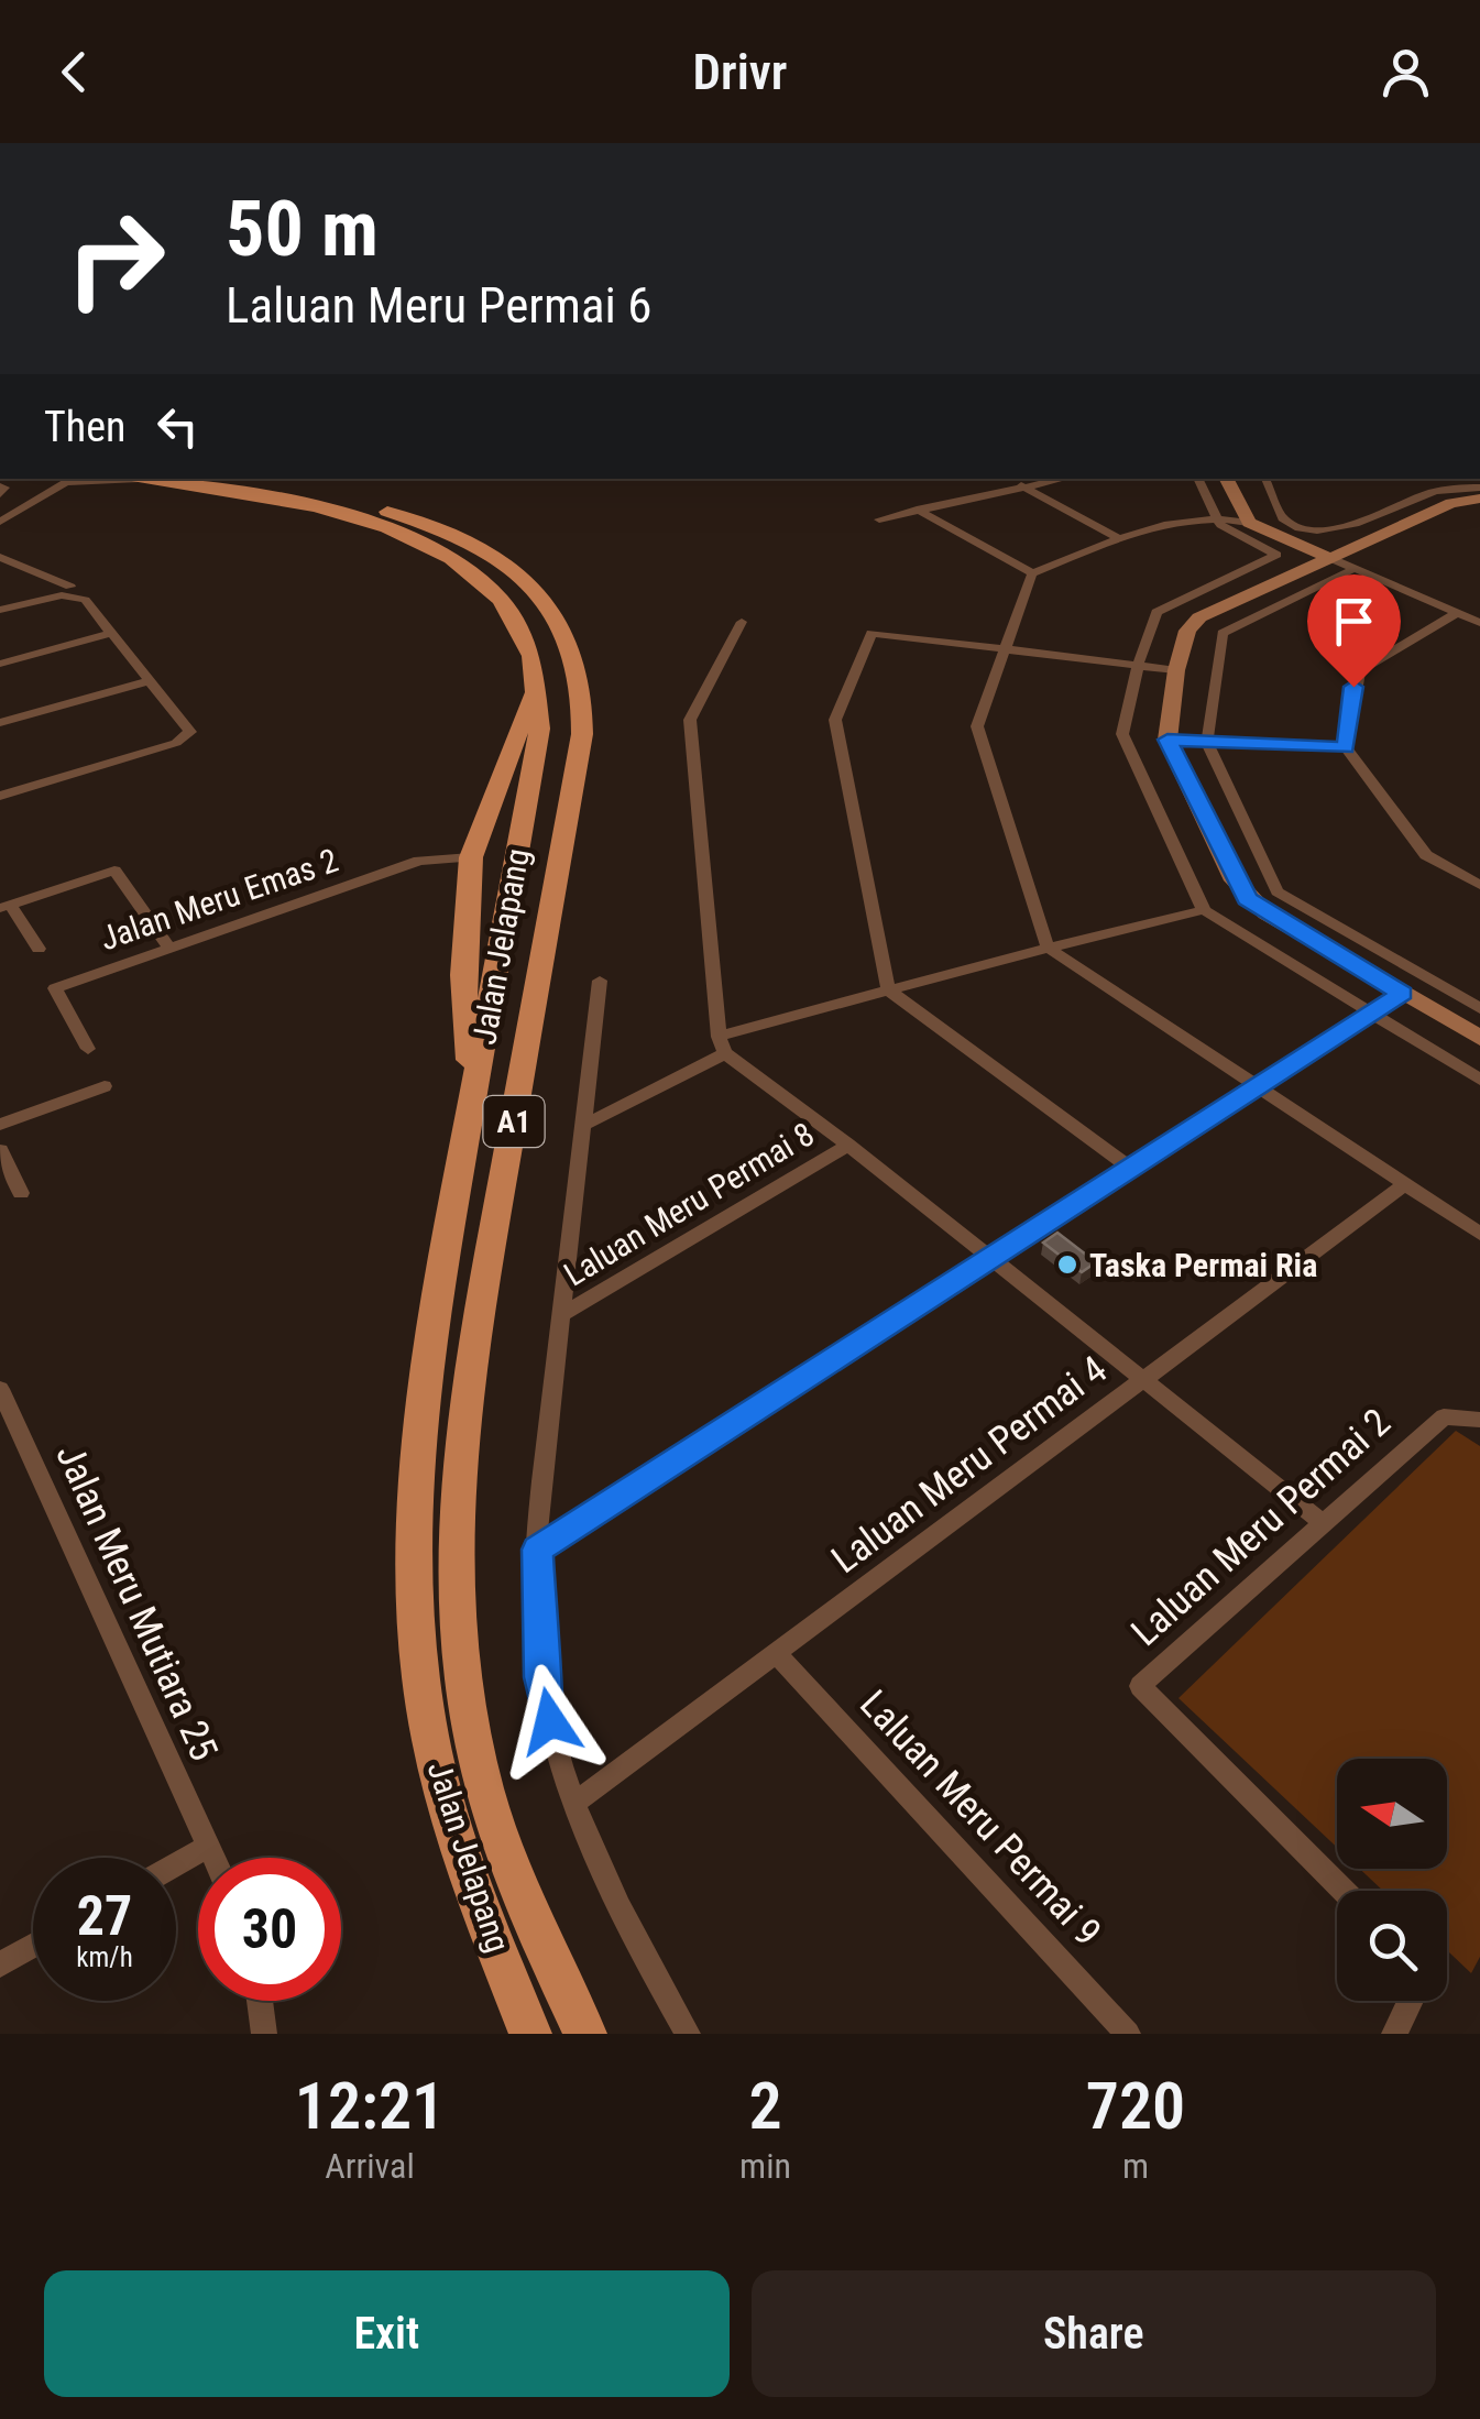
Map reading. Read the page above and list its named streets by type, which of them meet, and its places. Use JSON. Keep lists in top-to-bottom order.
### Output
{
  "streets": {
    "main road": ["Jalan Jelapang", "A1"],
    "street": [
      "Jalan Meru Emas 2",
      "Laluan Meru Permai 8",
      "Laluan Meru Permai 4",
      "Laluan Meru Permai 2",
      "Jalan Meru Mutiara 25",
      "Laluan Meru Permai 9"
    ]
  },
  "crossings": [
    ["Laluan Meru Permai 4", "Laluan Meru Permai 9"]
  ],
  "places": ["Taska Permai Ria"],
  "north": "left",
  "page": {
    "header": "Drivr",
    "turn": ["50 m", "Laluan Meru Permai 6"],
    "then": "Then",
    "speed": "27 km/h",
    "limit": "30",
    "eta": [
      "12:21",
      "Arrival",
      "2",
      "min",
      "720",
      "m"
    ],
    "buttons": ["Exit", "Share"]
  }
}
